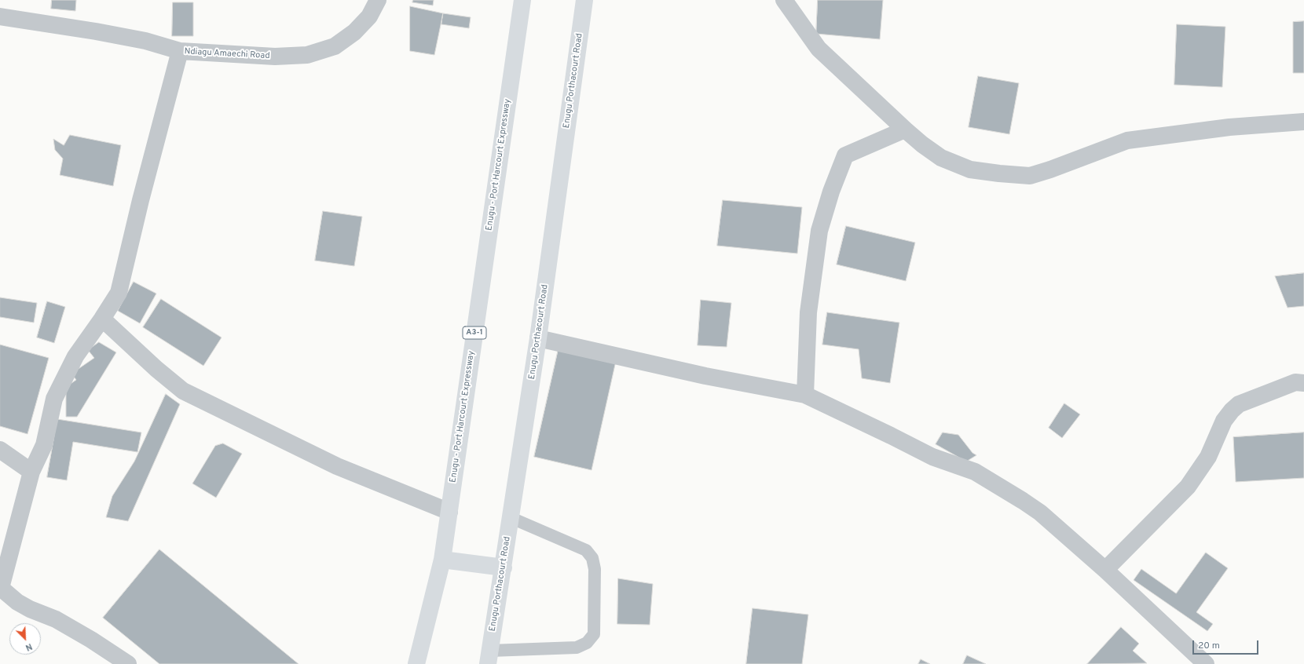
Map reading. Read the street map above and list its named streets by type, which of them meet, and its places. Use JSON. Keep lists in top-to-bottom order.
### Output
{
  "streets": {
    "highway": ["Enugu Porthacourt Road", "Enugu - Port Harcourt Expressway", "A3-1"],
    "street": ["Ndiagu Amaechi Road"]
  },
  "scale_bar": "20 m",
  "north": "bottom right"
}
